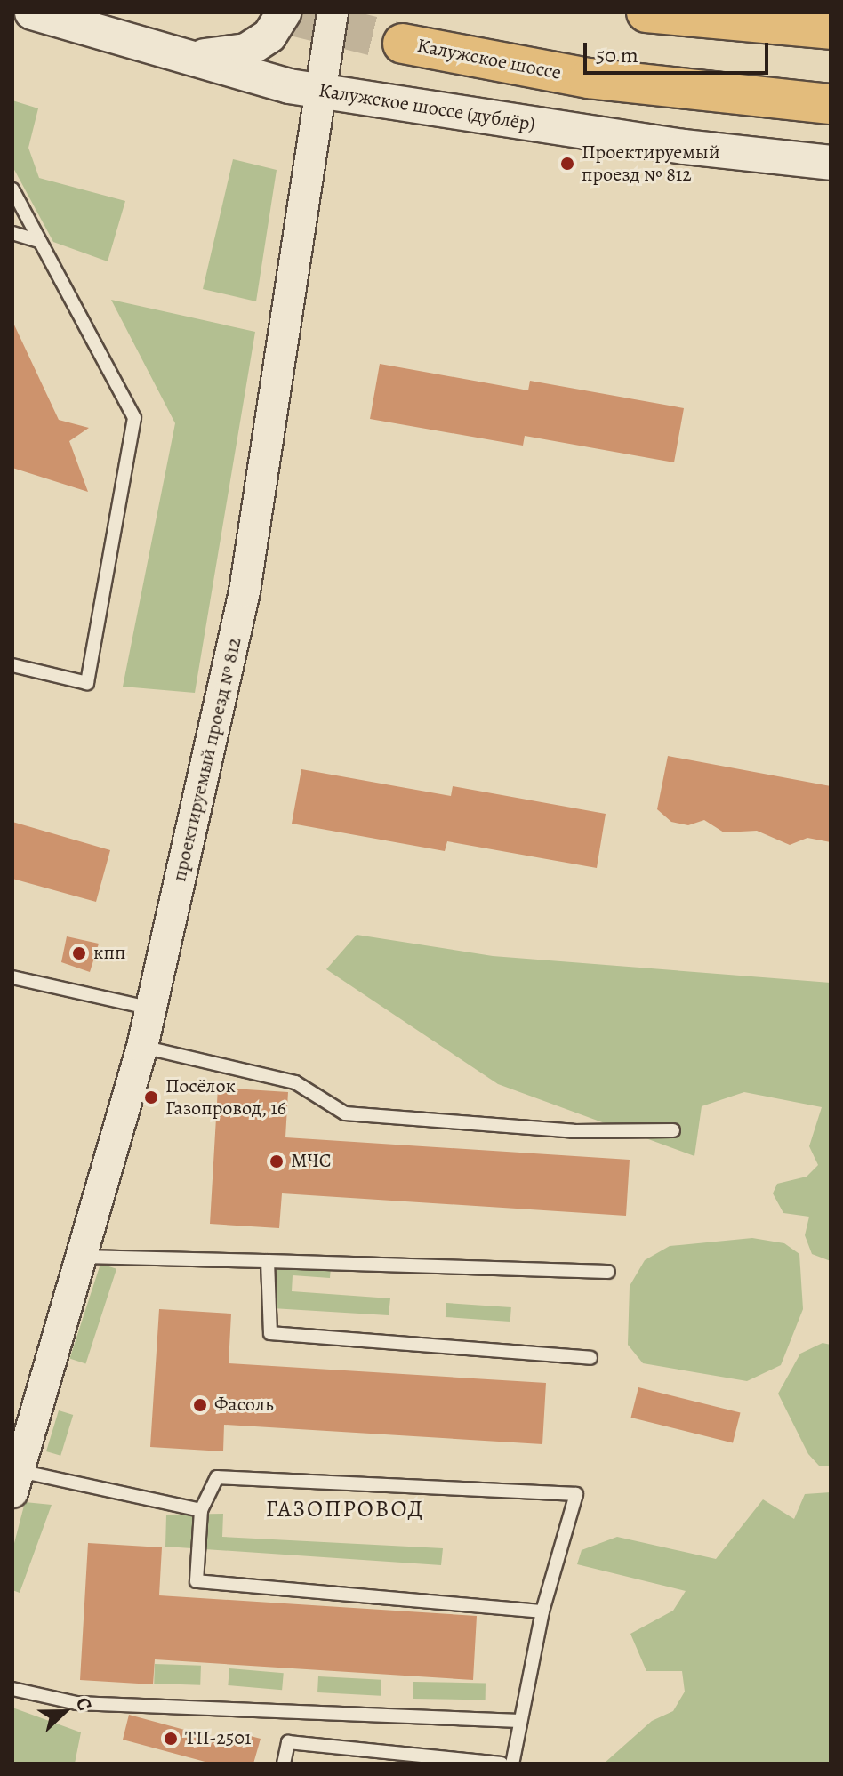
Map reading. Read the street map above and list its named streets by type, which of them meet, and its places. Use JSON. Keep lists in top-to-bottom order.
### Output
{
  "streets": {
    "highway": ["Калужское шоссе"],
    "main road": ["Калужское шоссе (дублёр)"],
    "street": ["проектируемый проезд № 812"]
  },
  "crossings": [
    ["Калужское шоссе (дублёр)", "проектируемый проезд № 812"]
  ],
  "districts": ["ГАЗОПРОВОД"],
  "places": [
    "Проектируемый проезд № 812",
    "кпп",
    "Посёлок Газопровод, 16",
    "МЧС",
    "Фасоль",
    "ТП-2501"
  ],
  "scale_bar": "50 m",
  "north": "right"
}
